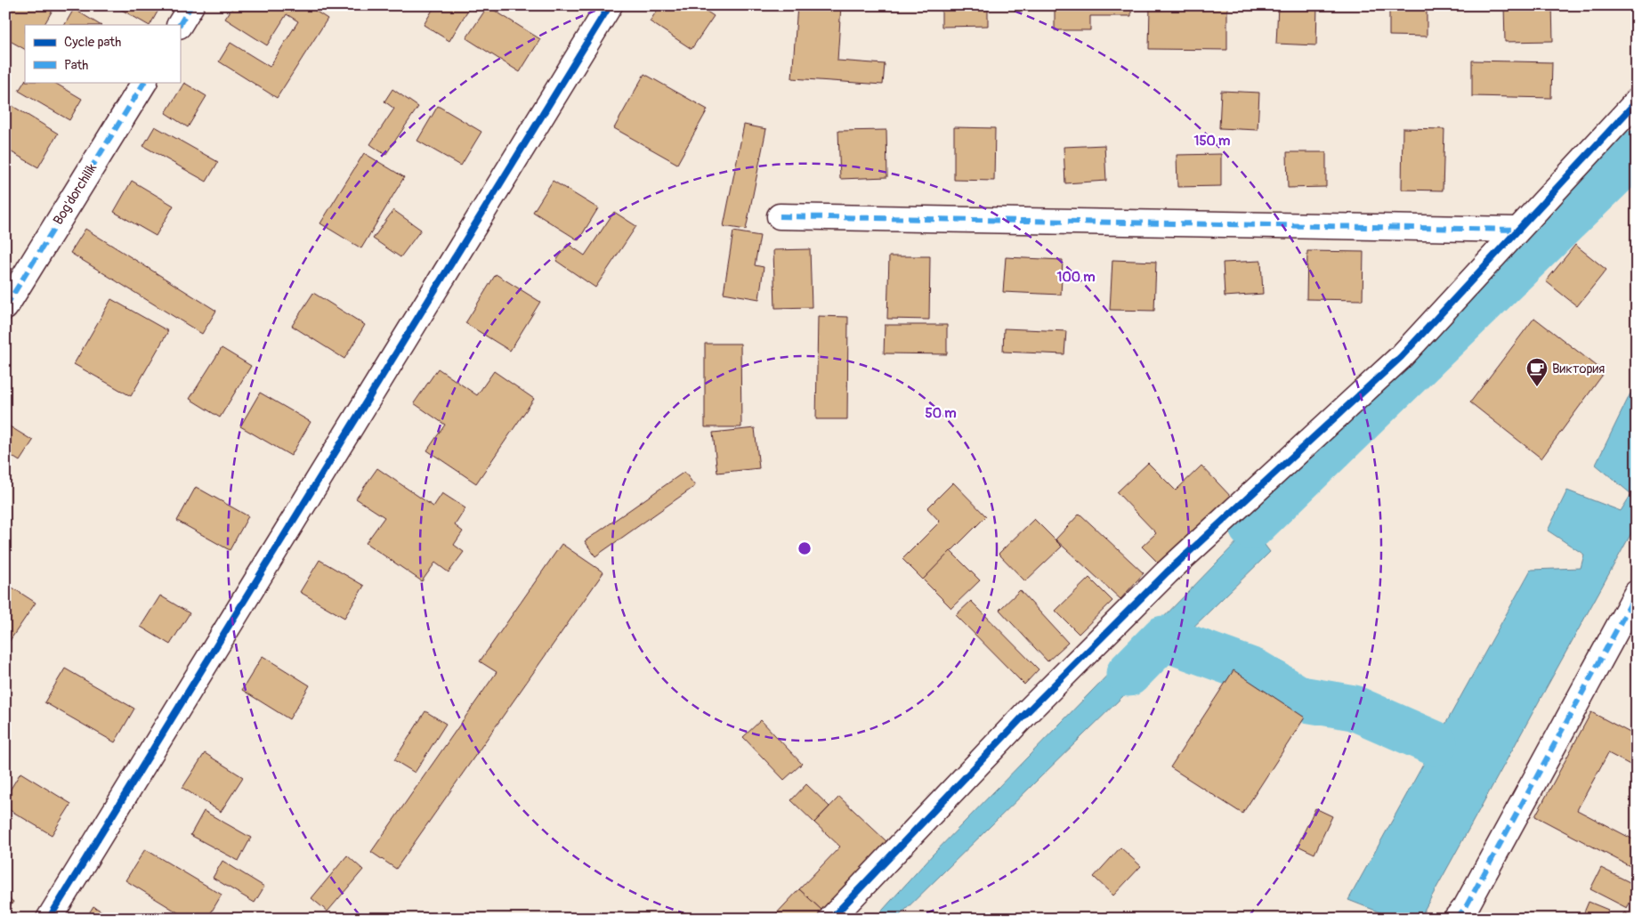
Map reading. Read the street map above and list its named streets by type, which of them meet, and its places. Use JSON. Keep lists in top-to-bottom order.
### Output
{
  "streets": {
    "street": ["Bog'dorchilik"]
  },
  "places": {
    "cafe": ["Виктория"]
  },
  "legend": ["Cycle path", "Path"],
  "rings": ["150 m", "100 m", "50 m"]
}
